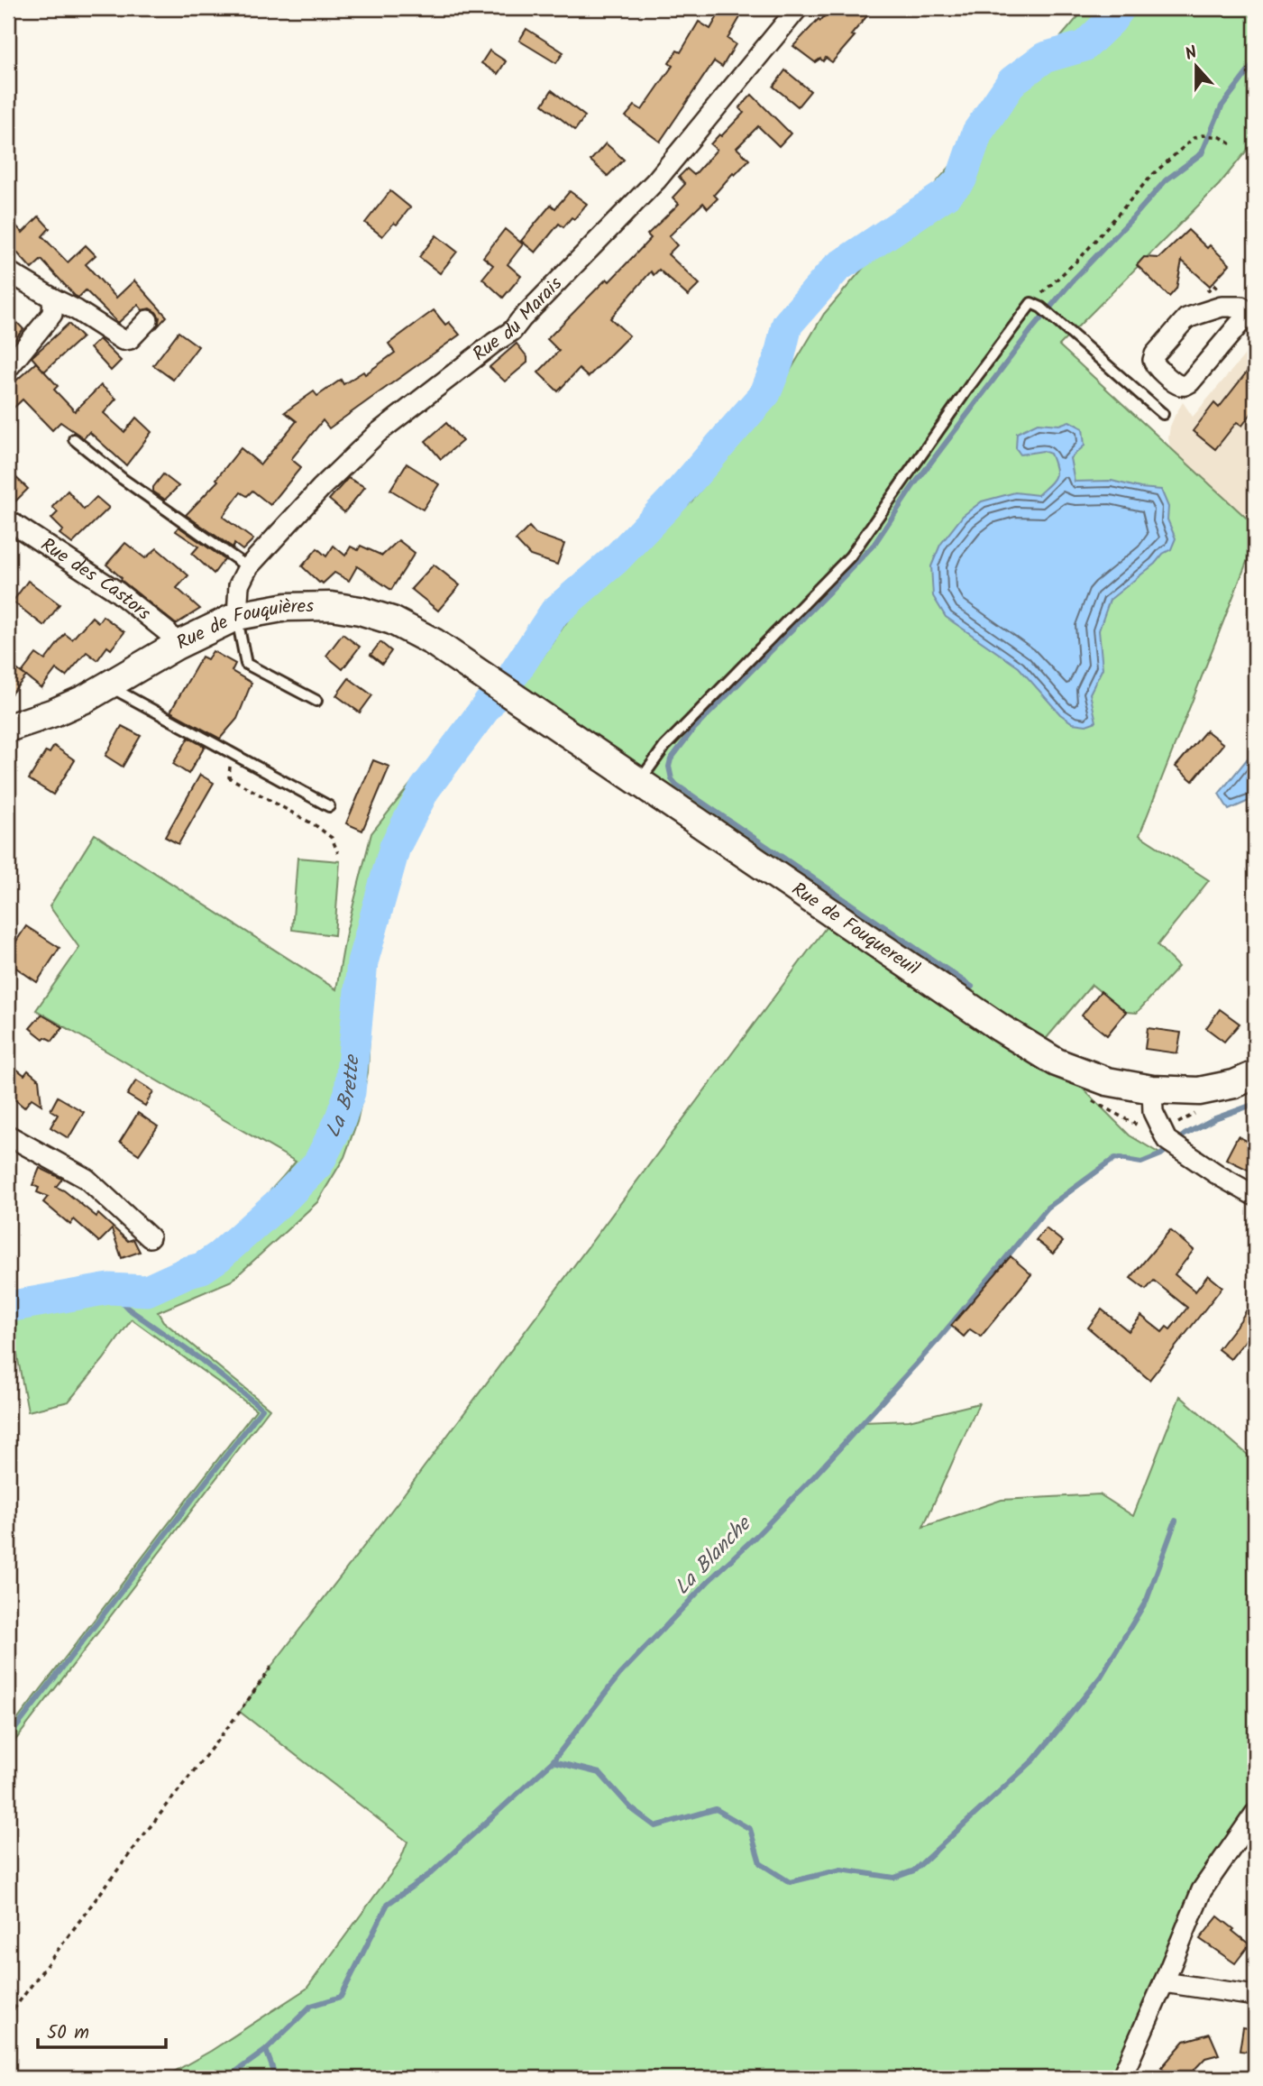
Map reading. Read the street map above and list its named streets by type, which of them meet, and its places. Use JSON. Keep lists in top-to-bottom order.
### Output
{
  "streets": {
    "street": [
      "Rue du Marais",
      "Rue des Castors",
      "Rue de Fouquières",
      "Rue de Fouquereuil"
    ]
  },
  "crossings": [
    ["Rue du Marais", "Rue de Fouquières"],
    ["Rue des Castors", "Rue de Fouquières"],
    ["Rue de Fouquières", "Rue de Fouquereuil"]
  ],
  "water": ["La Brette", "La Blanche"],
  "scale_bar": "50 m",
  "north": "top"
}
